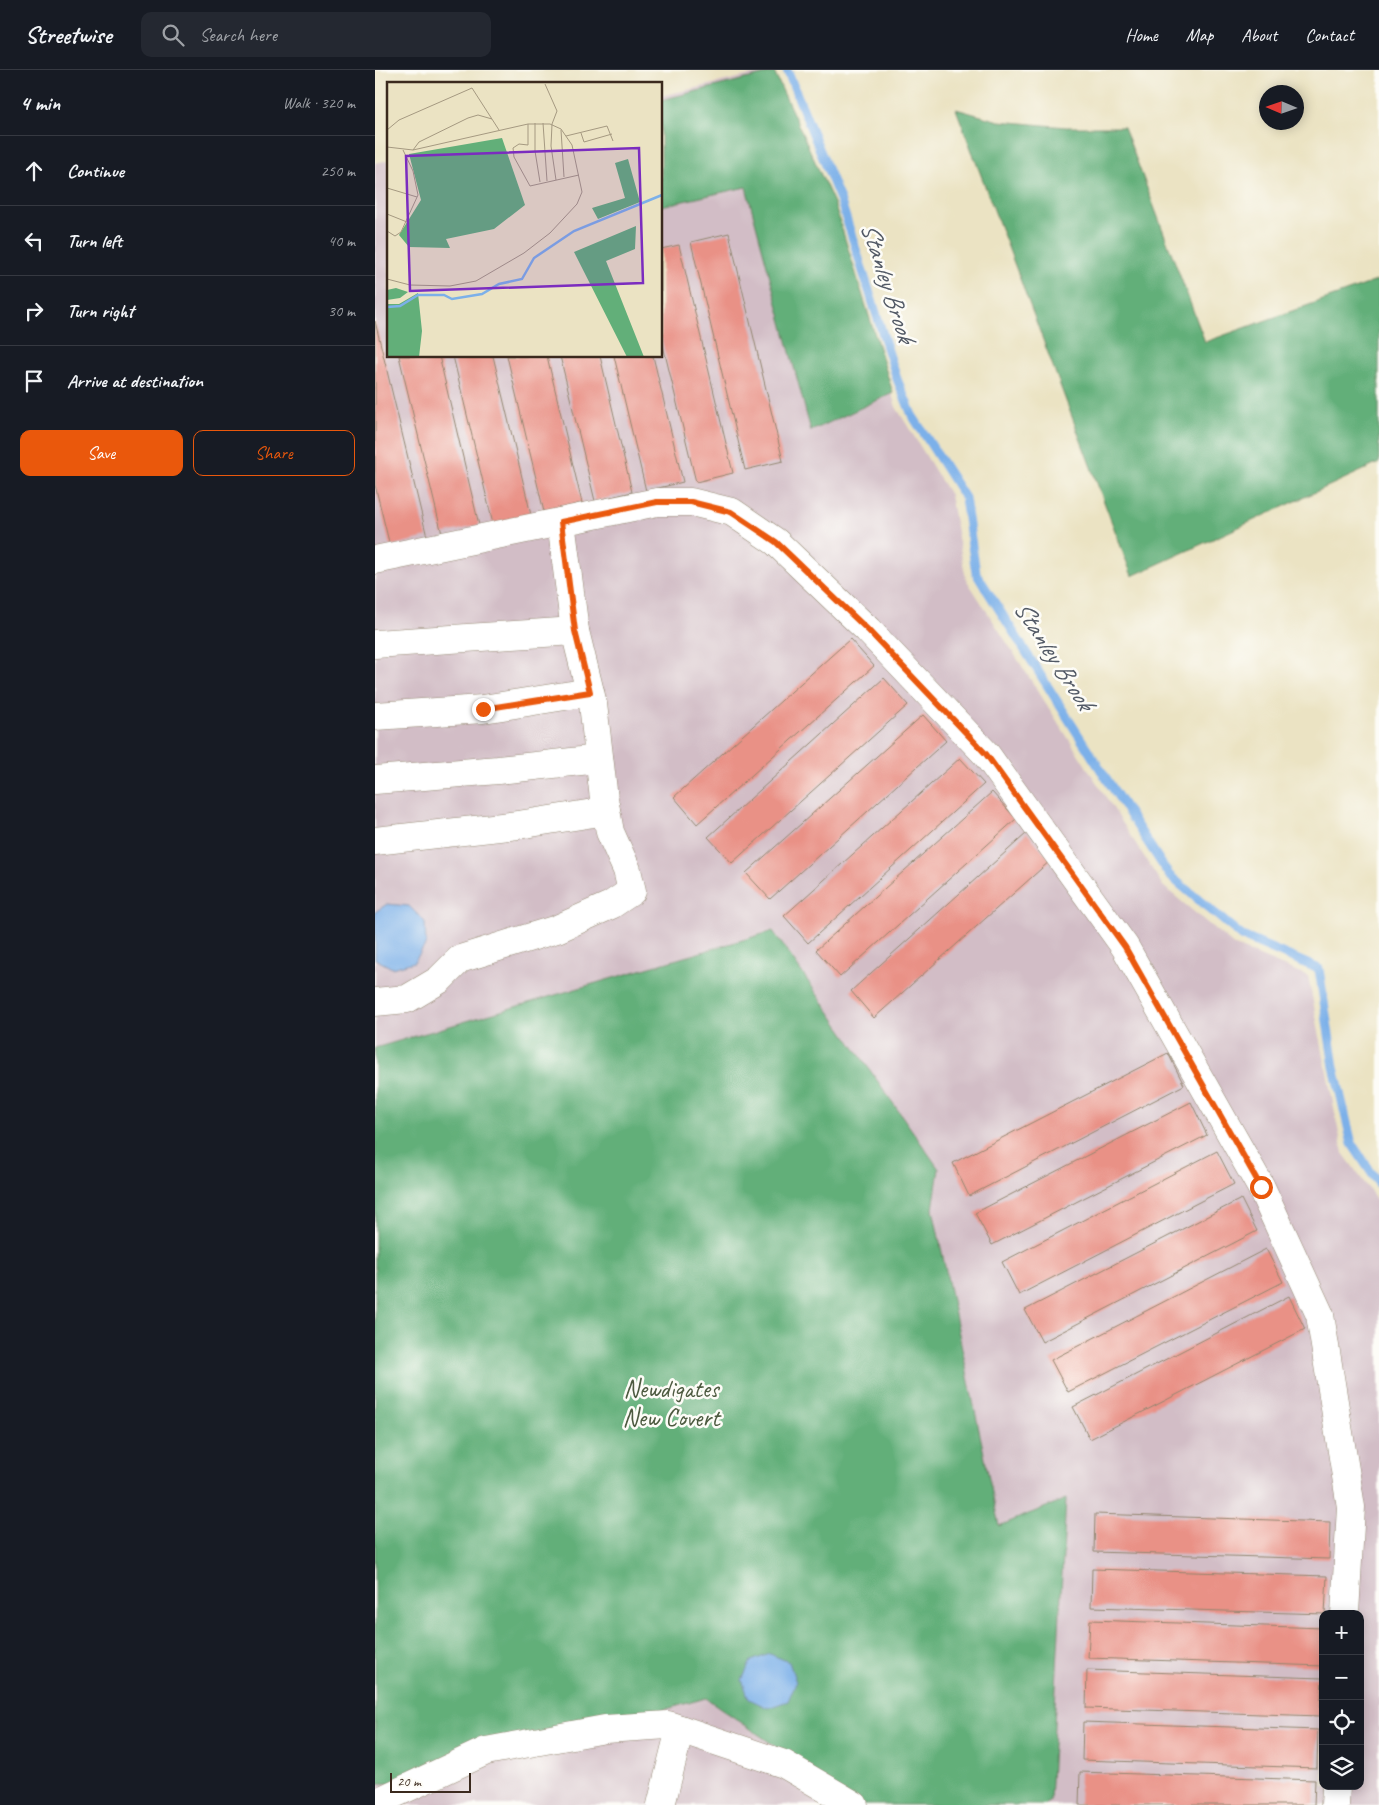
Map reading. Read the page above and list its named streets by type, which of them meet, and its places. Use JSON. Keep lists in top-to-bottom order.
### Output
{
  "water": ["Stanley Brook"],
  "parks": ["Newdigates New Covert"],
  "scale_bar": "20 m",
  "north": "left",
  "page": {
    "header": "Streetwise",
    "search": "Search here",
    "nav": [
      "Home",
      "Map",
      "About",
      "Contact"
    ],
    "heading": ["4 min", "Walk · 320 m"],
    "list": [
      ["Continue", "250 m"],
      ["Turn left", "40 m"],
      ["Turn right", "30 m"],
      "Arrive at destination"
    ],
    "buttons": ["Save", "Share"],
    "map_buttons": ["+", "−"],
    "scale": "20 m"
  }
}
